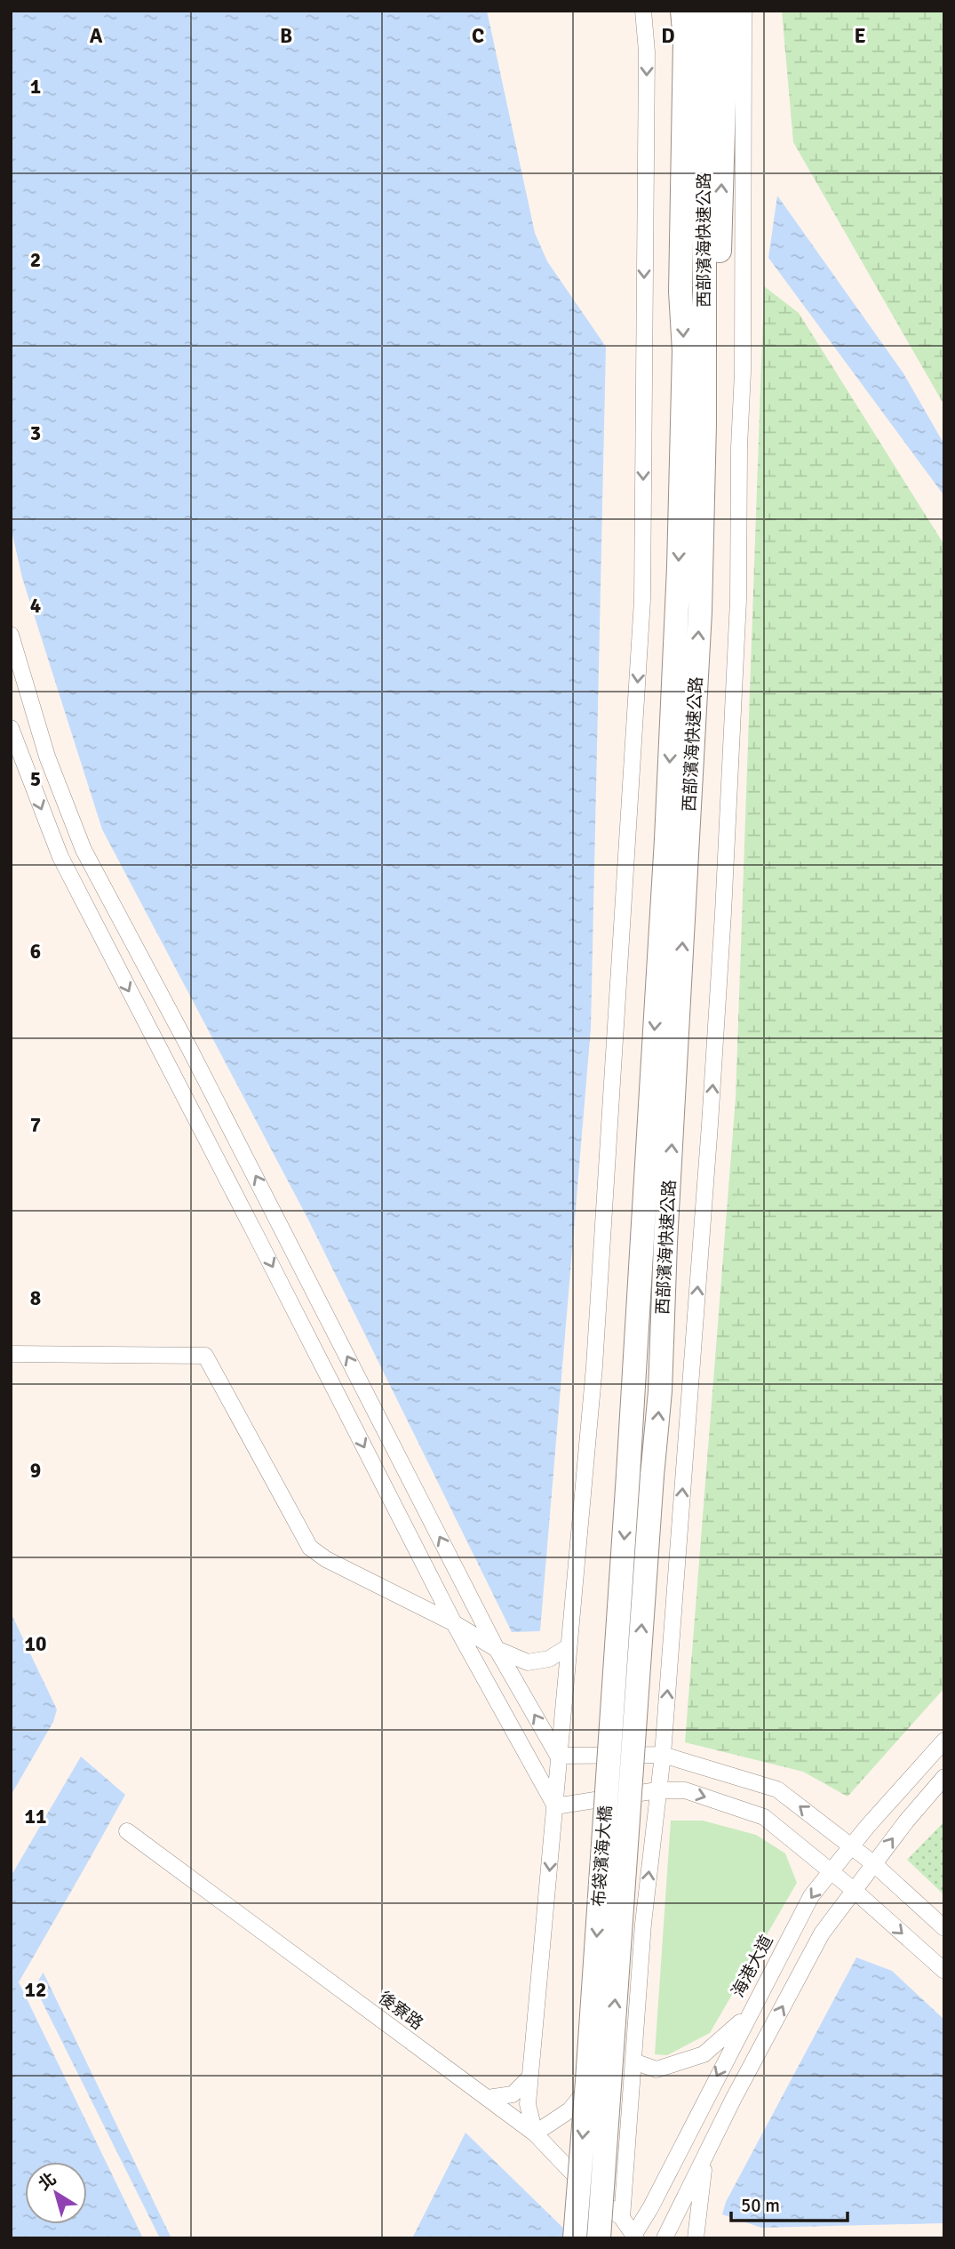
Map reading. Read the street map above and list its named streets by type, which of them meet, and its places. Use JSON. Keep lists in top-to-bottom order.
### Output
{
  "streets": {
    "highway": ["西部濱海快速公路", "布袋濱海大橋"],
    "street": ["海港大道", "後寮路"]
  },
  "crossings": [
    ["西部濱海快速公路", "布袋濱海大橋"],
    ["海港大道", "後寮路"]
  ],
  "scale_bar": "50 m",
  "north": "top left",
  "grid": {
    "columns": [
      "A",
      "B",
      "C",
      "D",
      "E"
    ],
    "rows": [
      "1",
      "2",
      "3",
      "4",
      "5",
      "6",
      "7",
      "8",
      "9",
      "10",
      "11",
      "12"
    ]
  }
}
